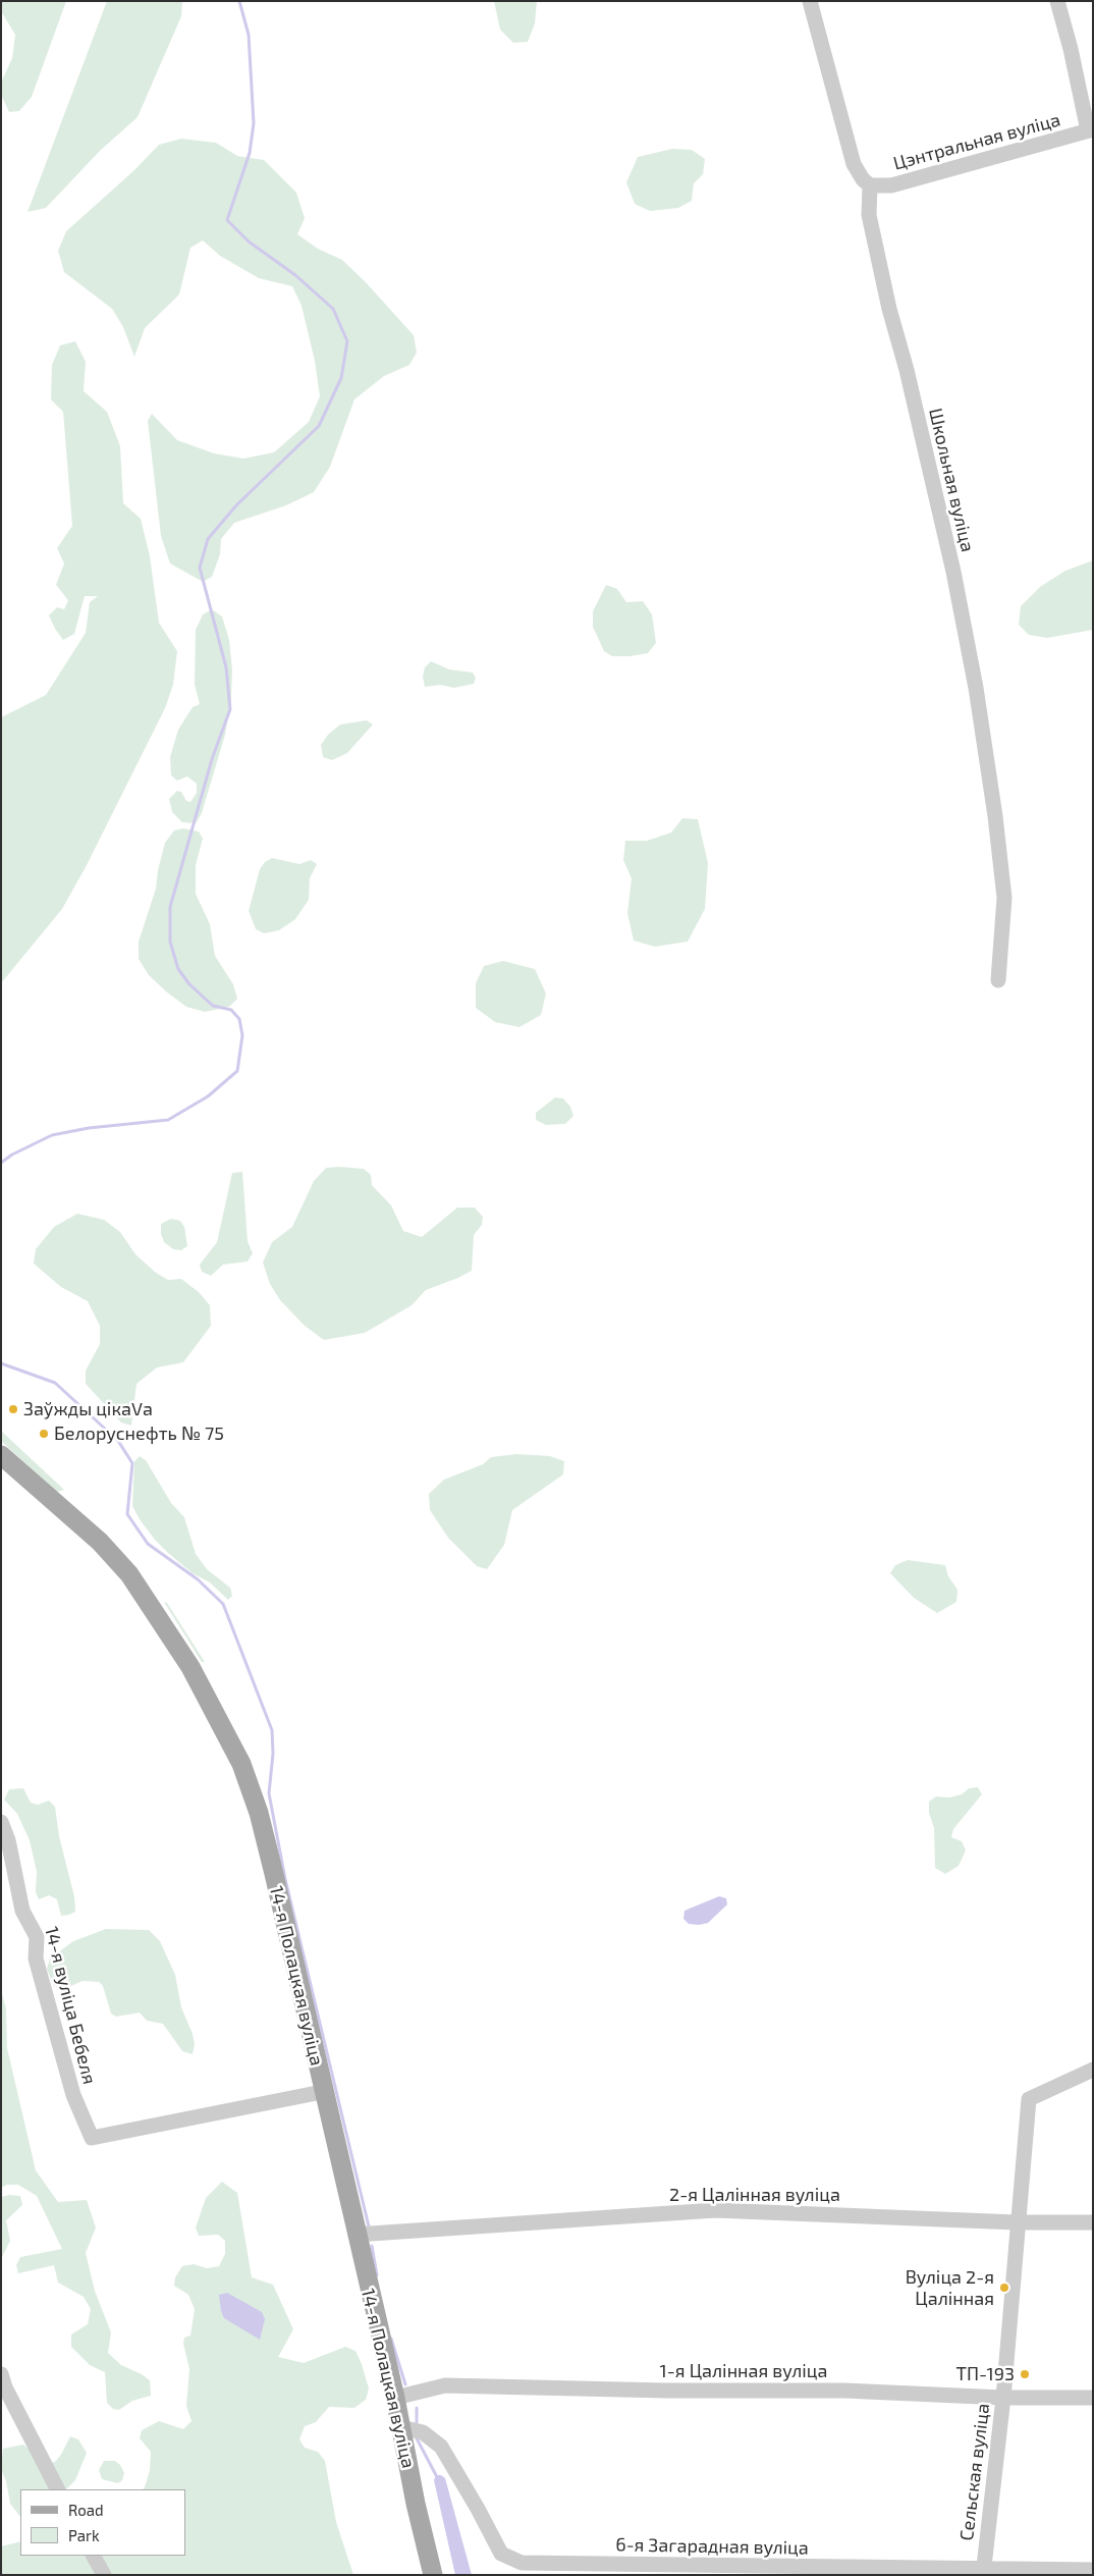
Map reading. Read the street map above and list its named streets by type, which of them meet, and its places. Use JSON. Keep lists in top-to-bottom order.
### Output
{
  "streets": {
    "main road": ["14-я Полацкая вуліца"],
    "street": [
      "Цэнтральная вуліца",
      "Школьная вуліца",
      "14-я вуліца Бебеля",
      "2-я Цалінная вуліца",
      "1-я Цалінная вуліца",
      "Сельская вуліца",
      "6-я Загарадная вуліца"
    ]
  },
  "crossings": [
    ["Цэнтральная вуліца", "Школьная вуліца"],
    ["14-я Полацкая вуліца", "14-я вуліца Бебеля"],
    ["14-я Полацкая вуліца", "2-я Цалінная вуліца"],
    ["14-я Полацкая вуліца", "1-я Цалінная вуліца"],
    ["14-я Полацкая вуліца", "6-я Загарадная вуліца"],
    ["2-я Цалінная вуліца", "Сельская вуліца"],
    ["1-я Цалінная вуліца", "Сельская вуліца"],
    ["Сельская вуліца", "6-я Загарадная вуліца"]
  ],
  "places": [
    "Заўжды цікаVа",
    "Белоруснефть № 75",
    "Вуліца 2-я Цалінная",
    "ТП-193"
  ],
  "legend": ["Road", "Park"]
}
